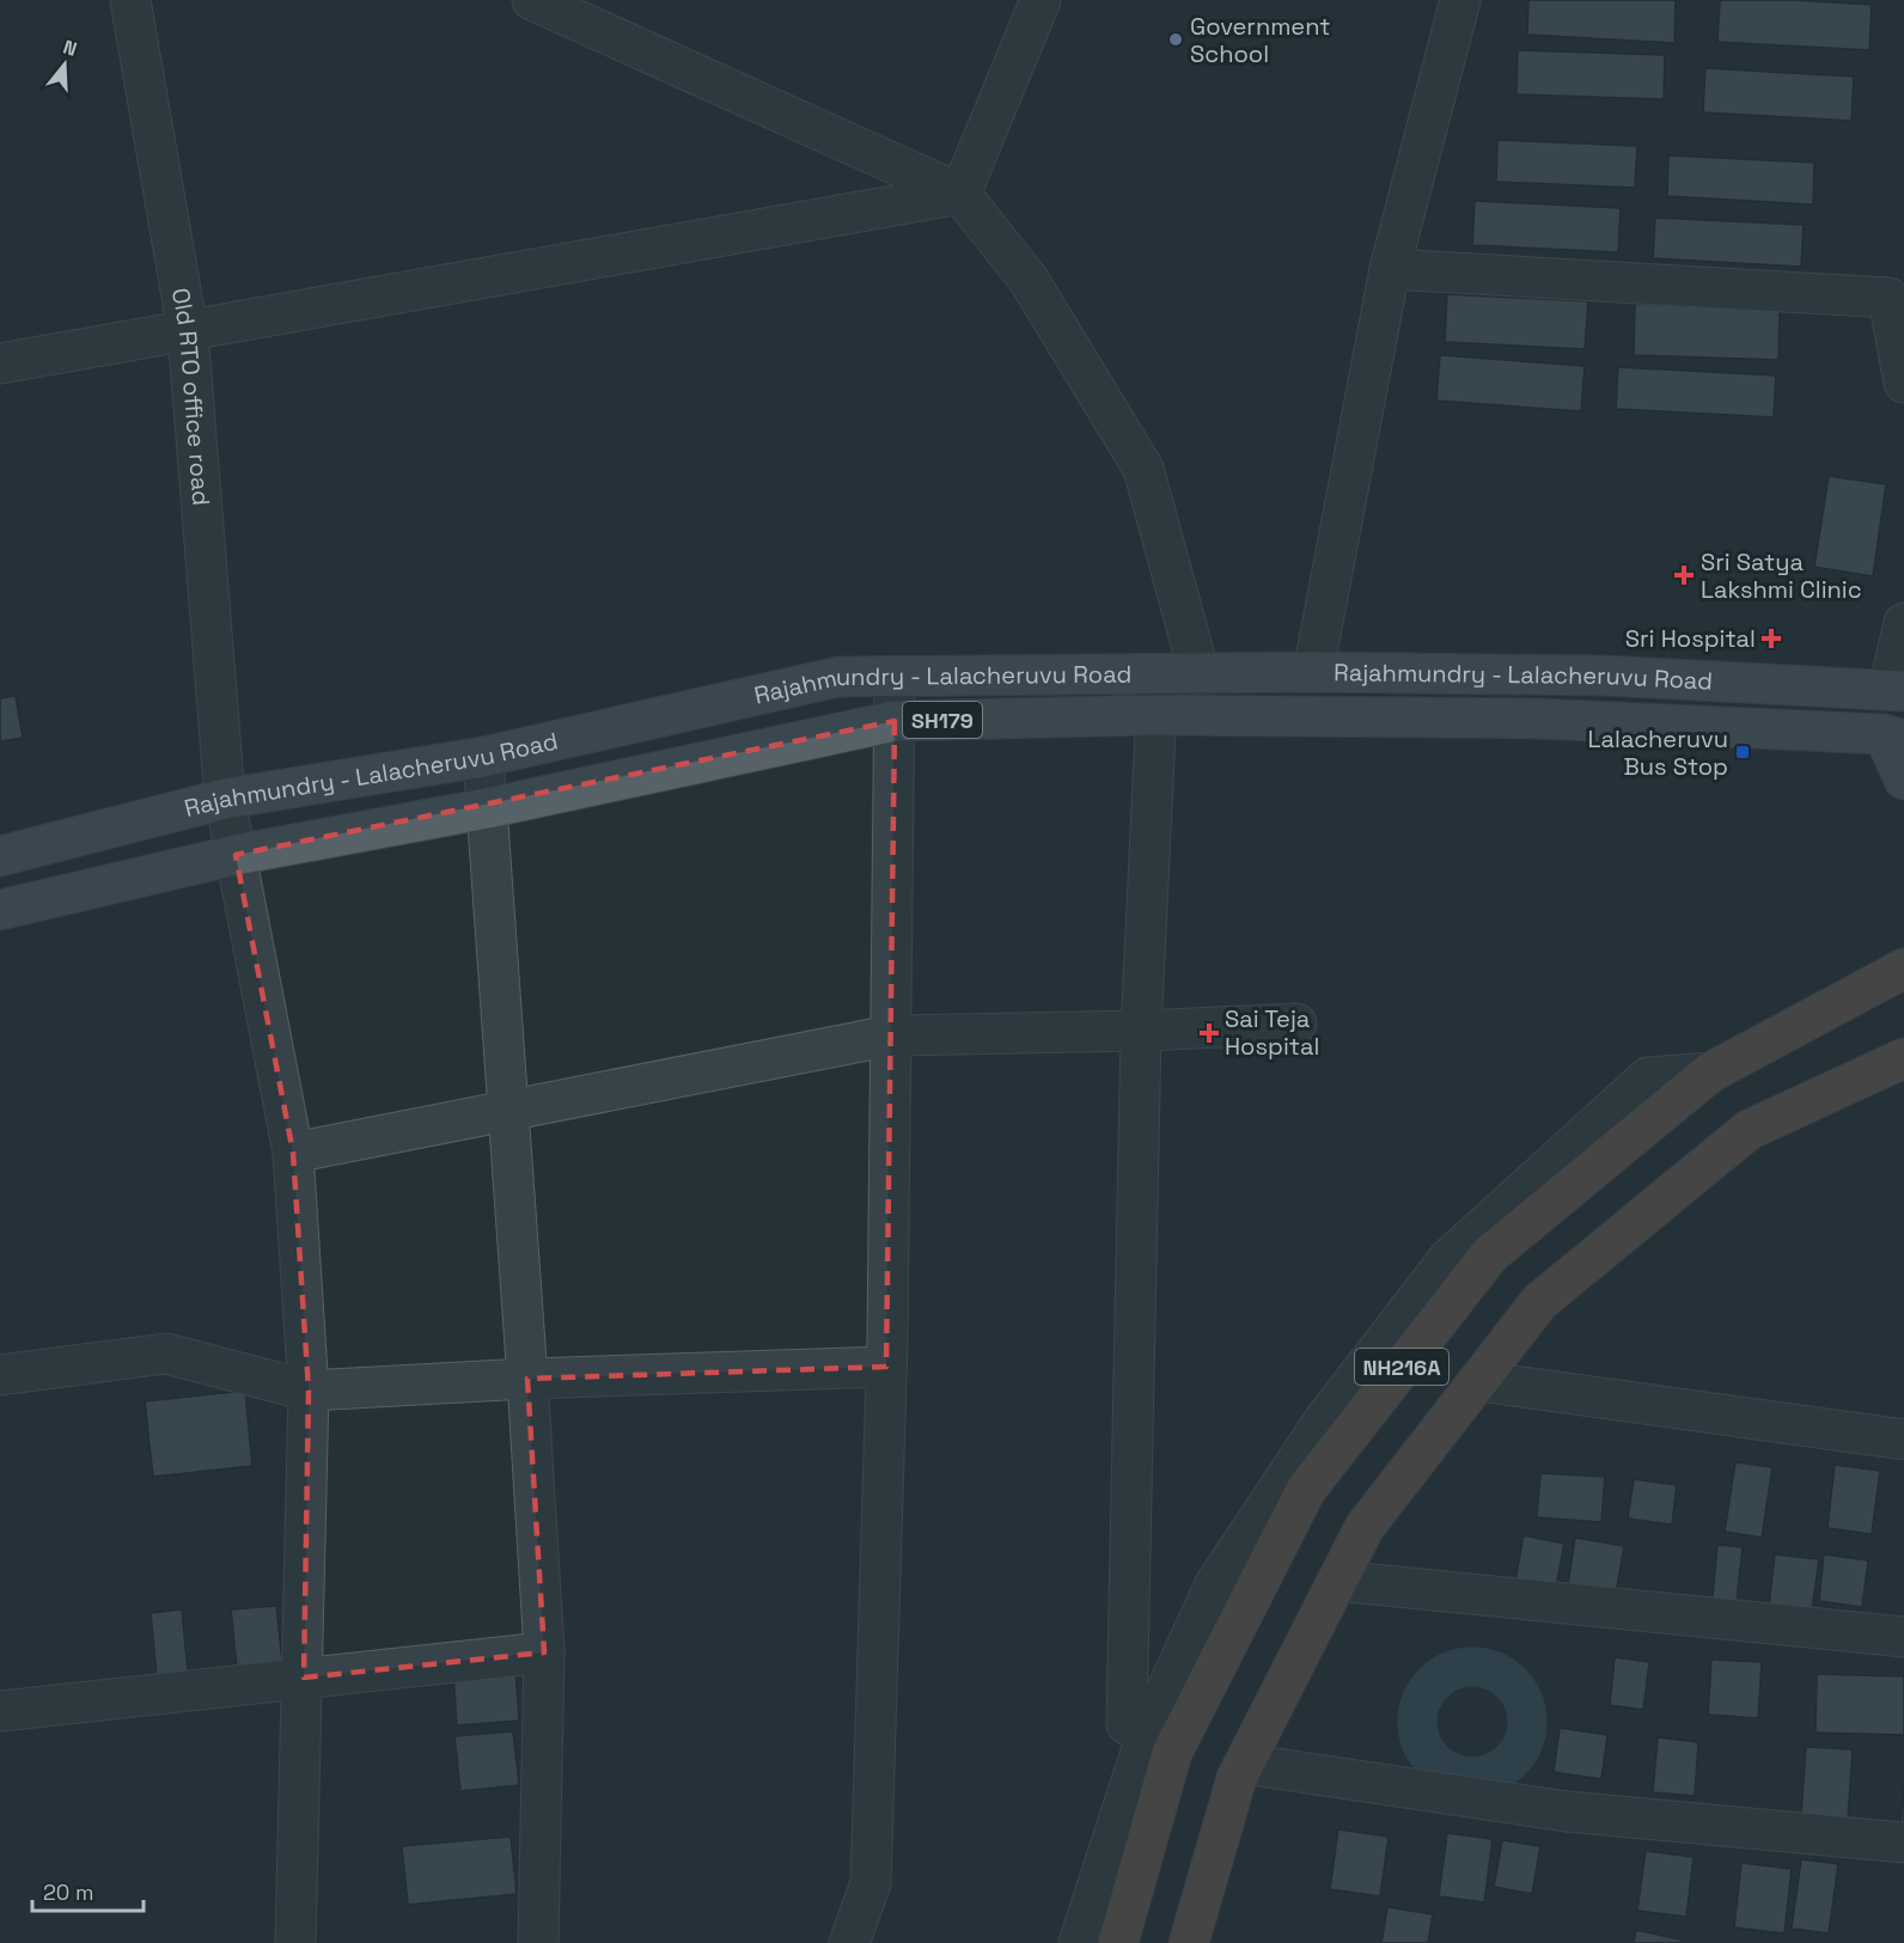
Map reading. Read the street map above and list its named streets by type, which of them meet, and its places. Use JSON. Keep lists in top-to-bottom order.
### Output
{
  "streets": {
    "highway": ["NH216A"],
    "main road": ["Rajahmundry - Lalacheruvu Road", "SH179"],
    "street": ["Old RTO office road"]
  },
  "crossings": [
    ["Old RTO office road", "Rajahmundry - Lalacheruvu Road"],
    ["Old RTO office road", "SH179"]
  ],
  "places": {
    "other": ["Government School"],
    "health": ["Sri Satya Lakshmi Clinic", "Sri Hospital", "Sai Teja Hospital"],
    "transit": ["Lalacheruvu Bus Stop"]
  },
  "scale_bar": "20 m",
  "north": "top"
}
